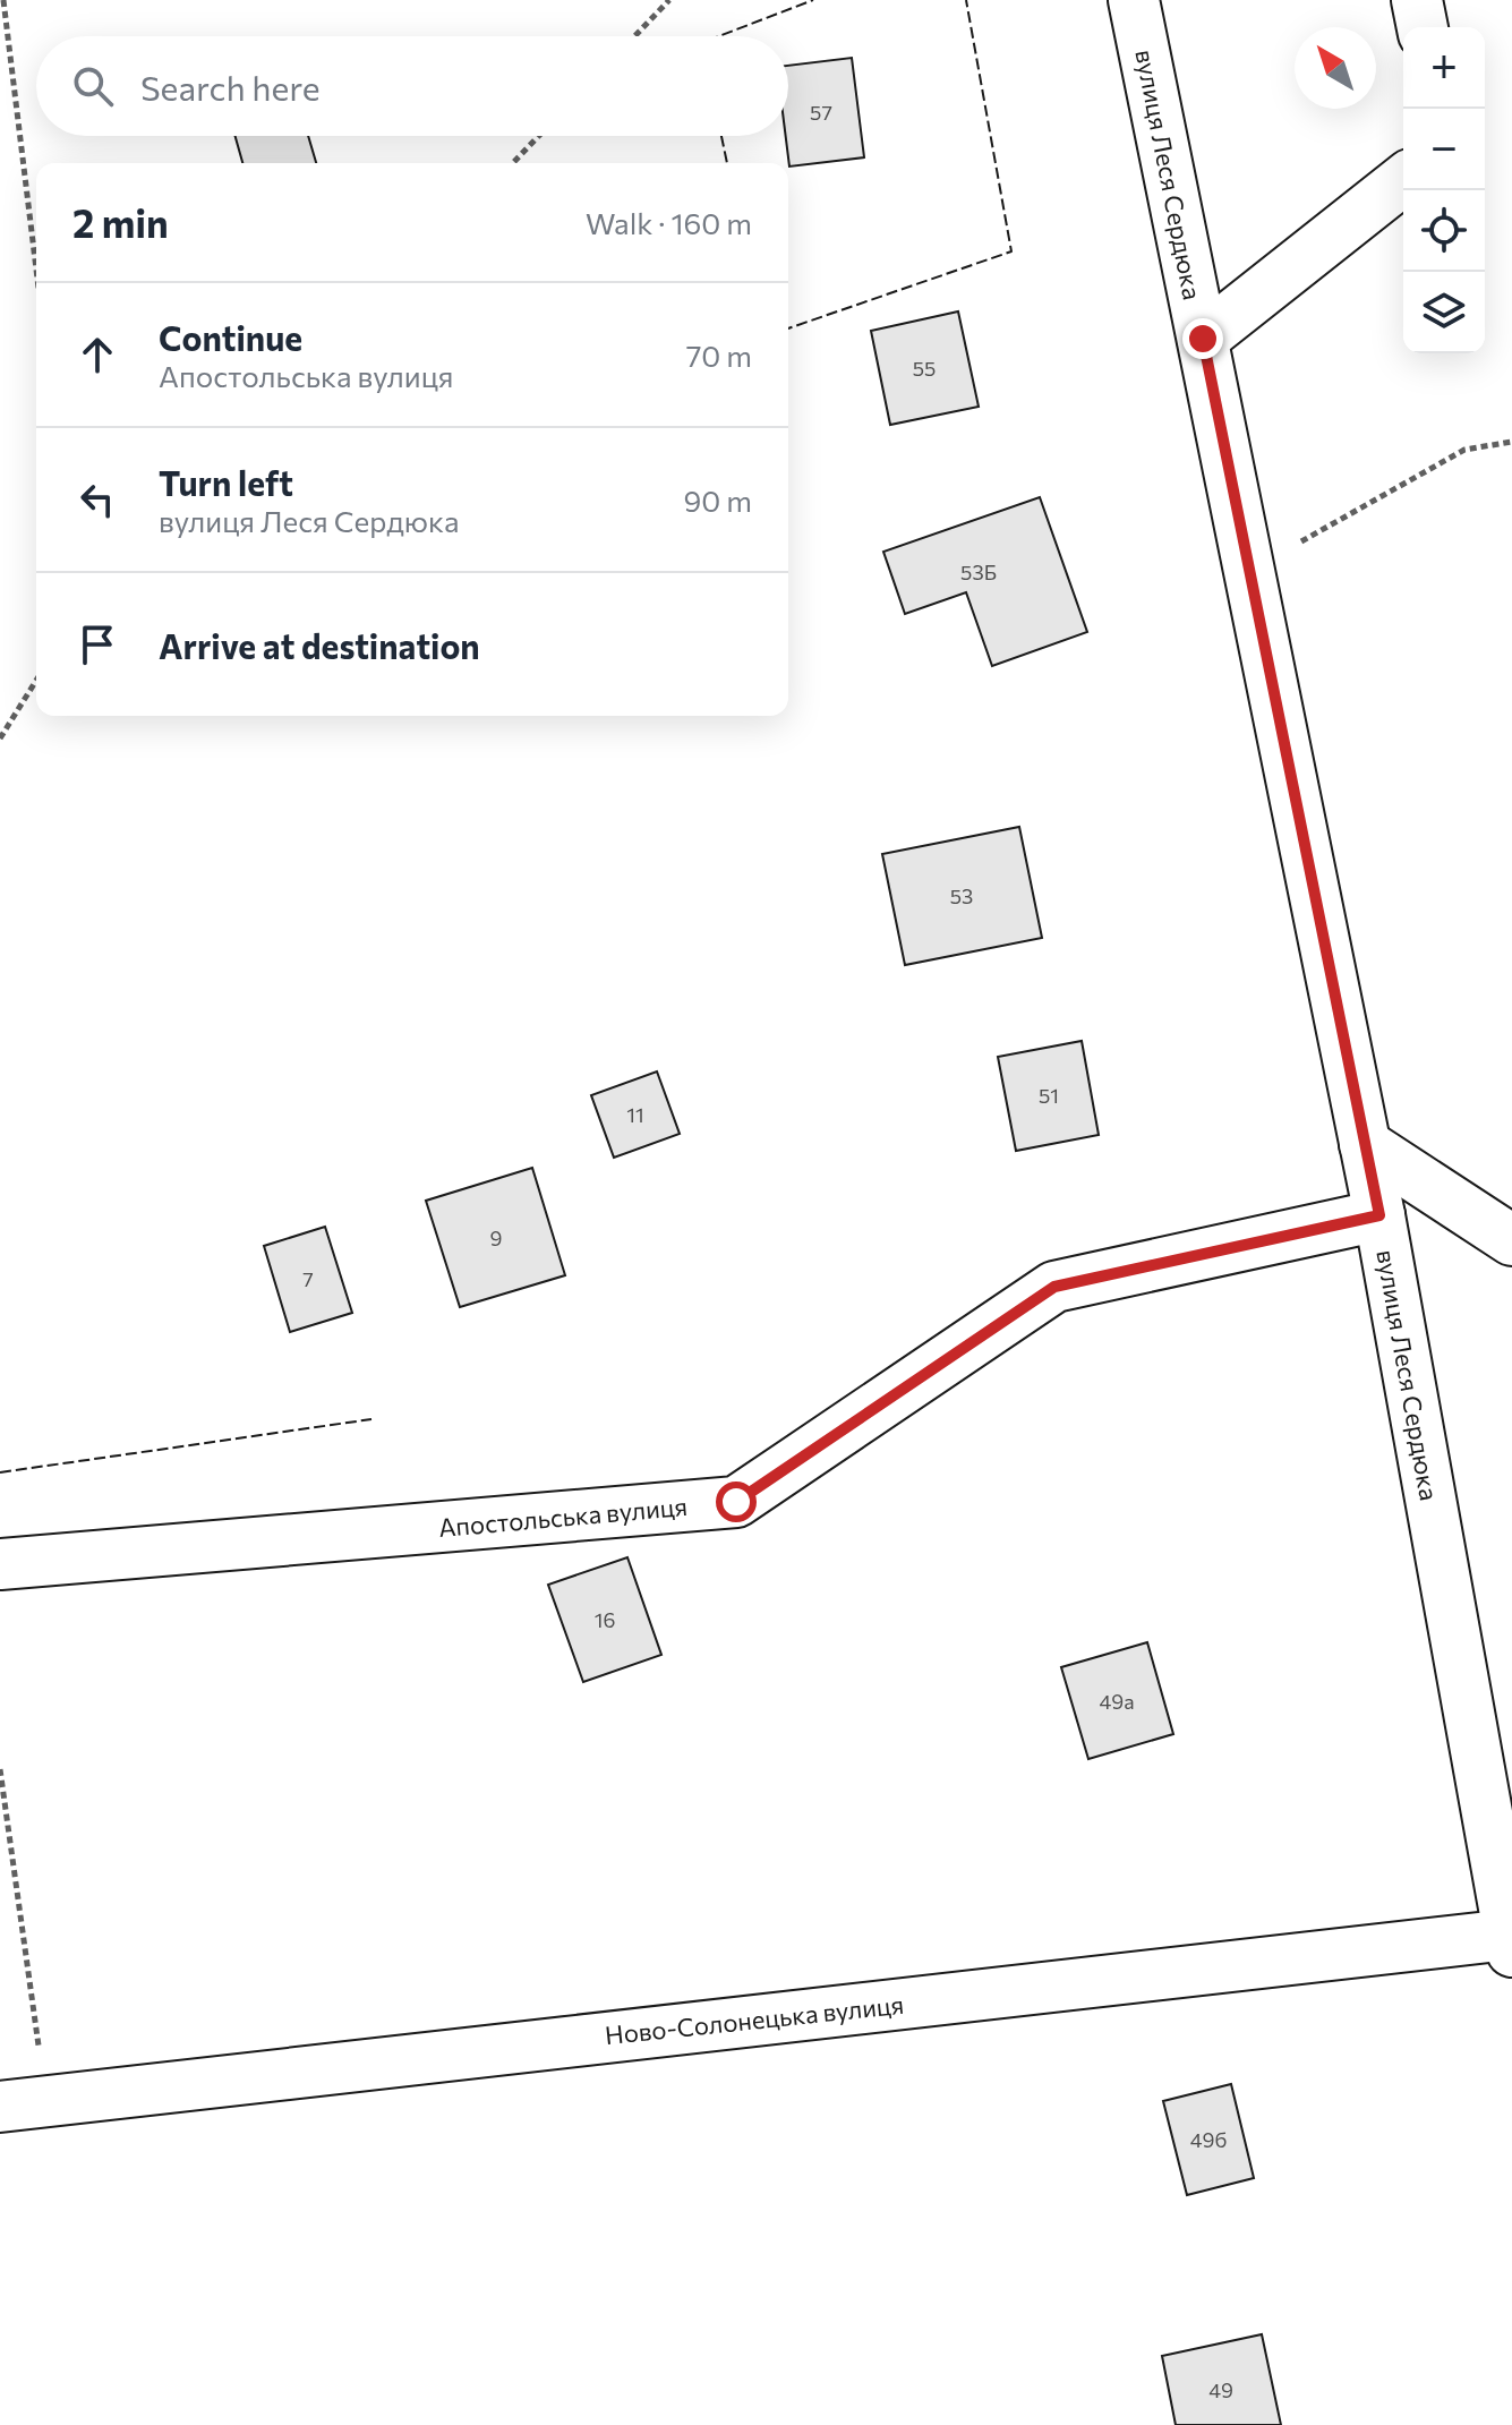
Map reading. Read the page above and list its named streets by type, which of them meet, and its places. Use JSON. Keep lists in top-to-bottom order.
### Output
{
  "streets": {
    "main road": ["вулиця Леся Сердюка", "Апостольська вулиця", "Ново-Солонецька вулиця"]
  },
  "crossings": [
    ["вулиця Леся Сердюка", "Апостольська вулиця"],
    ["вулиця Леся Сердюка", "Ново-Солонецька вулиця"]
  ],
  "house_numbers": [
    "57",
    "55",
    "53Б",
    "53",
    "51",
    "11",
    "9",
    "7",
    "16",
    "49а",
    "49б",
    "49"
  ],
  "north": "top left",
  "page": {
    "map_buttons": ["+", "−"],
    "search": "Search here",
    "heading": ["2 min", "Walk · 160 m"],
    "list": [
      ["Continue", "Апостольська вулиця", "70 m"],
      ["Turn left", "вулиця Леся Сердюка", "90 m"],
      "Arrive at destination"
    ]
  }
}
